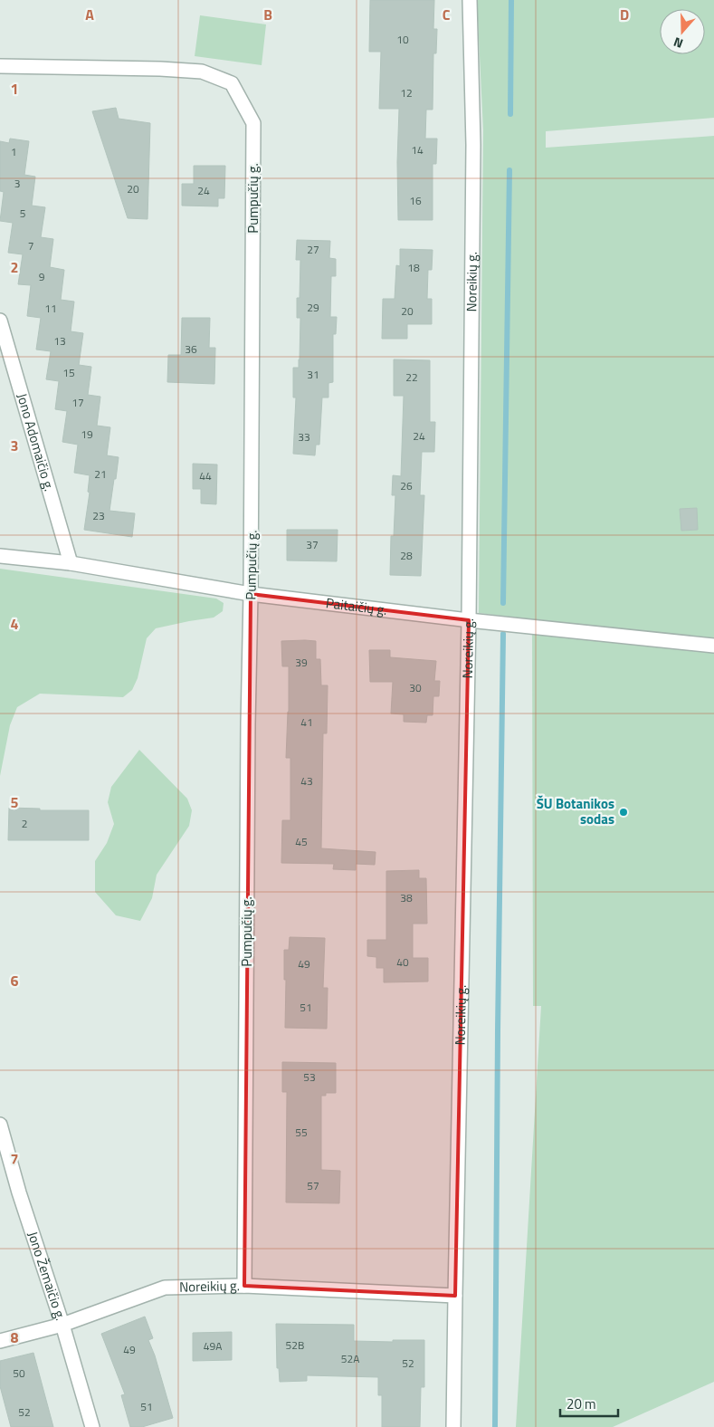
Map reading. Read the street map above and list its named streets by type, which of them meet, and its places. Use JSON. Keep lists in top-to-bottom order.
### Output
{
  "streets": {
    "street": [
      "Pumpučių g.",
      "Noreikių g.",
      "Jono Adomaičio g.",
      "Paitaičių g.",
      "Jono Žemaičio g."
    ]
  },
  "crossings": [
    ["Pumpučių g.", "Noreikių g."],
    ["Pumpučių g.", "Paitaičių g."],
    ["Noreikių g.", "Paitaičių g."],
    ["Noreikių g.", "Jono Žemaičio g."],
    ["Jono Adomaičio g.", "Paitaičių g."]
  ],
  "places": ["ŠU Botanikos sodas"],
  "house_numbers": [
    "10",
    "12",
    "14",
    "1",
    "3",
    "20",
    "24",
    "16",
    "5",
    "7",
    "27",
    "18",
    "9",
    "29",
    "11",
    "20",
    "13",
    "36",
    "15",
    "31",
    "22",
    "17",
    "19",
    "24",
    "33",
    "21",
    "44",
    "26",
    "23",
    "37",
    "28",
    "39",
    "30",
    "41",
    "43",
    "2",
    "45",
    "38",
    "40",
    "49",
    "51",
    "53",
    "55",
    "57",
    "52B",
    "49A",
    "49",
    "52A",
    "52",
    "50",
    "51",
    "52"
  ],
  "scale_bar": "20 m",
  "north": "bottom",
  "grid": {
    "columns": [
      "A",
      "B",
      "C",
      "D"
    ],
    "rows": [
      "1",
      "2",
      "3",
      "4",
      "5",
      "6",
      "7",
      "8"
    ]
  }
}
